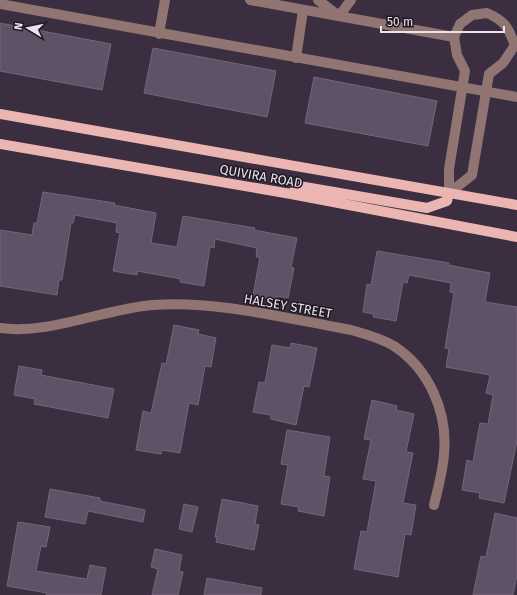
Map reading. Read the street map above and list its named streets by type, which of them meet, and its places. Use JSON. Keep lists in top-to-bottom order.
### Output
{
  "streets": {
    "main road": ["QUIVIRA ROAD"],
    "street": ["HALSEY STREET"]
  },
  "scale_bar": "50 m",
  "north": "left"
}
